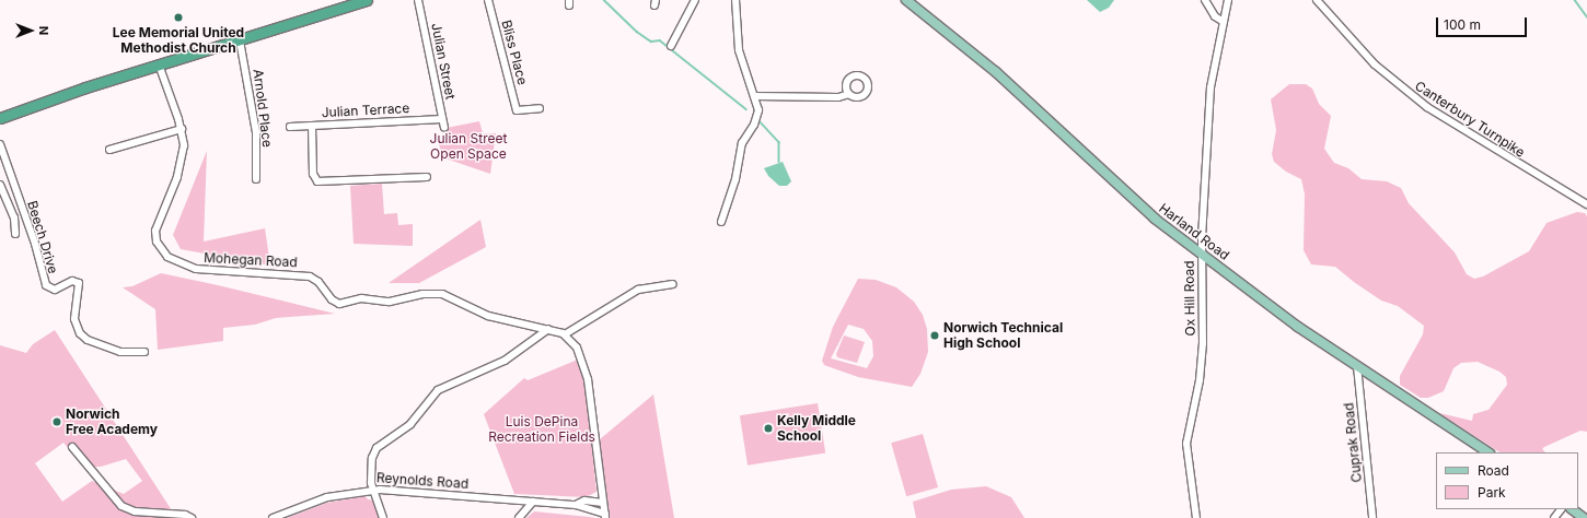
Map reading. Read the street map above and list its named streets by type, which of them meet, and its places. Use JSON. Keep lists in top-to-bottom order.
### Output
{
  "streets": {
    "main road": ["Harland Road"],
    "street": [
      "Bliss Place",
      "Julian Street",
      "Arnold Place",
      "Julian Terrace",
      "Canterbury Turnpike",
      "Beech Drive",
      "Mohegan Road",
      "Ox Hill Road",
      "Cuprak Road",
      "Reynolds Road"
    ]
  },
  "crossings": [
    ["Julian Street", "Julian Terrace"],
    ["Harland Road", "Ox Hill Road"],
    ["Harland Road", "Cuprak Road"]
  ],
  "parks": ["Julian Street Open Space", "Luis DePina Recreation Fields"],
  "places": [
    "Lee Memorial United Methodist Church",
    "Norwich Technical High School",
    "Norwich Free Academy",
    "Kelly Middle School"
  ],
  "legend": ["Road", "Park"],
  "scale_bar": "100 m",
  "north": "right"
}
